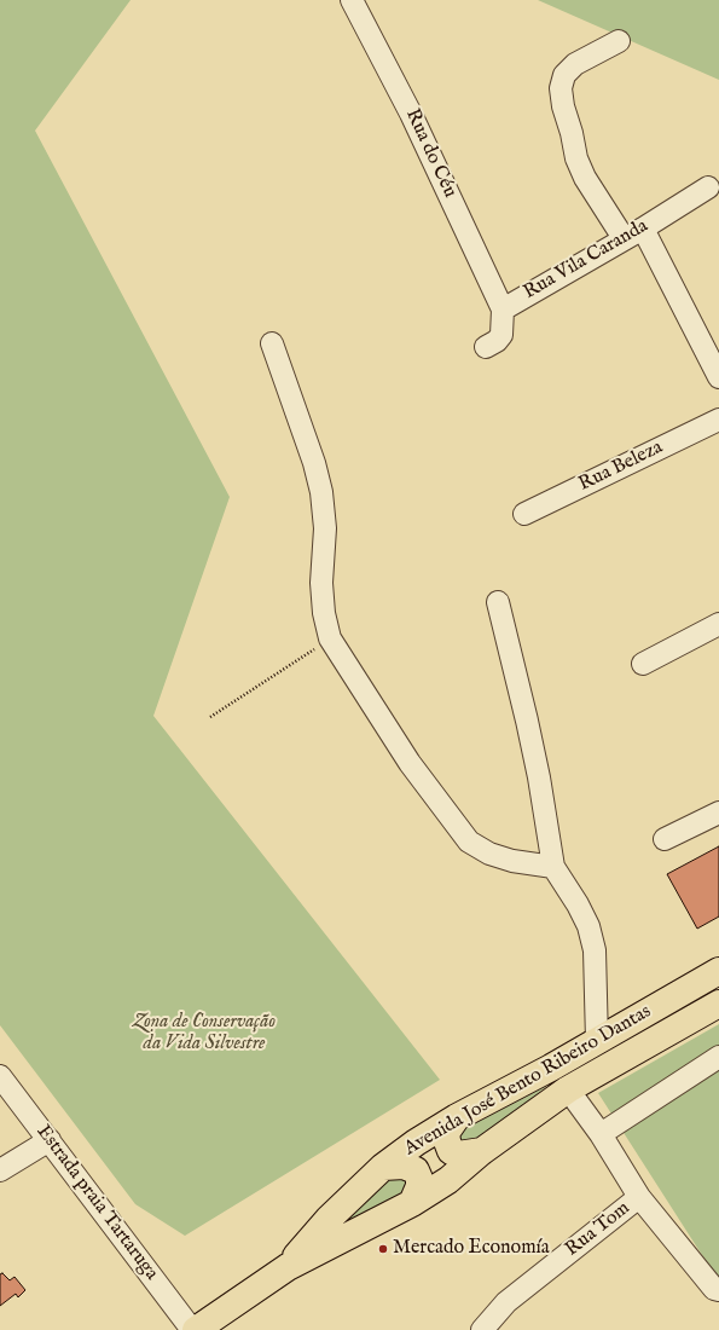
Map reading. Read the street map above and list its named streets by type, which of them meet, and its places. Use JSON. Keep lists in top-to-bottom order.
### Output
{
  "streets": {
    "main road": ["Avenida José Bento Ribeiro Dantas"],
    "street": [
      "Rua do Céu",
      "Rua Vila Caranda",
      "Rua Beleza",
      "Estrada praia Tartaruga",
      "Rua Tom"
    ]
  },
  "crossings": [
    ["Rua do Céu", "Rua Vila Caranda"],
    ["Avenida José Bento Ribeiro Dantas", "Rua Tom"]
  ],
  "parks": ["Zona de Conservação da Vida Silvestre"],
  "places": ["Mercado Economía"]
}
